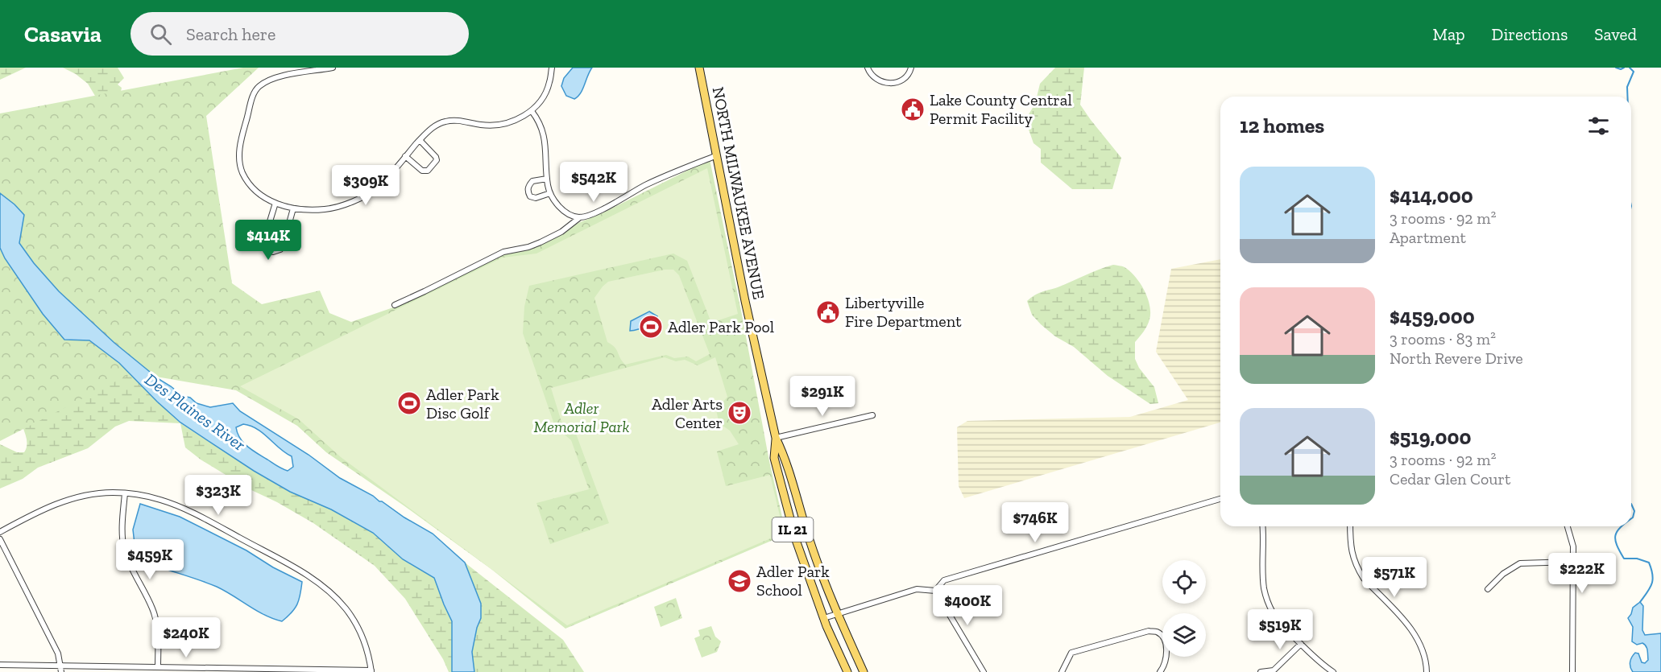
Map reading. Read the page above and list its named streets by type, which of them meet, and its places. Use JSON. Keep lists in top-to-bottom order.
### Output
{
  "streets": {
    "main road": ["NORTH MILWAUKEE AVENUE", "IL 21"]
  },
  "water": ["Des Plaines River"],
  "parks": ["Adler Memorial Park"],
  "places": {
    "public building": ["Lake County Central Permit Facility", "Libertyville Fire Department"],
    "sports": ["Adler Park Pool", "Adler Park Disc Golf"],
    "theatre": ["Adler Arts Center"],
    "school or university": ["Adler Park School"]
  },
  "page": {
    "header": "Casavia",
    "search": "Search here",
    "nav": ["Map", "Directions", "Saved"],
    "heading": "12 homes",
    "list": [
      {
        "name": "$414,000",
        "note": "3 rooms · 92 m² · Apartment"
      },
      {
        "name": "$459,000",
        "note": "3 rooms · 83 m² · North Revere Drive"
      },
      {
        "name": "$519,000",
        "note": "3 rooms · 92 m² · Cedar Glen Court"
      }
    ],
    "price": [
      "$542K",
      "$309K",
      "$414K",
      "$291K",
      "$323K",
      "$746K",
      "$459K",
      "$222K",
      "$571K",
      "$400K",
      "$519K",
      "$240K"
    ]
  }
}
